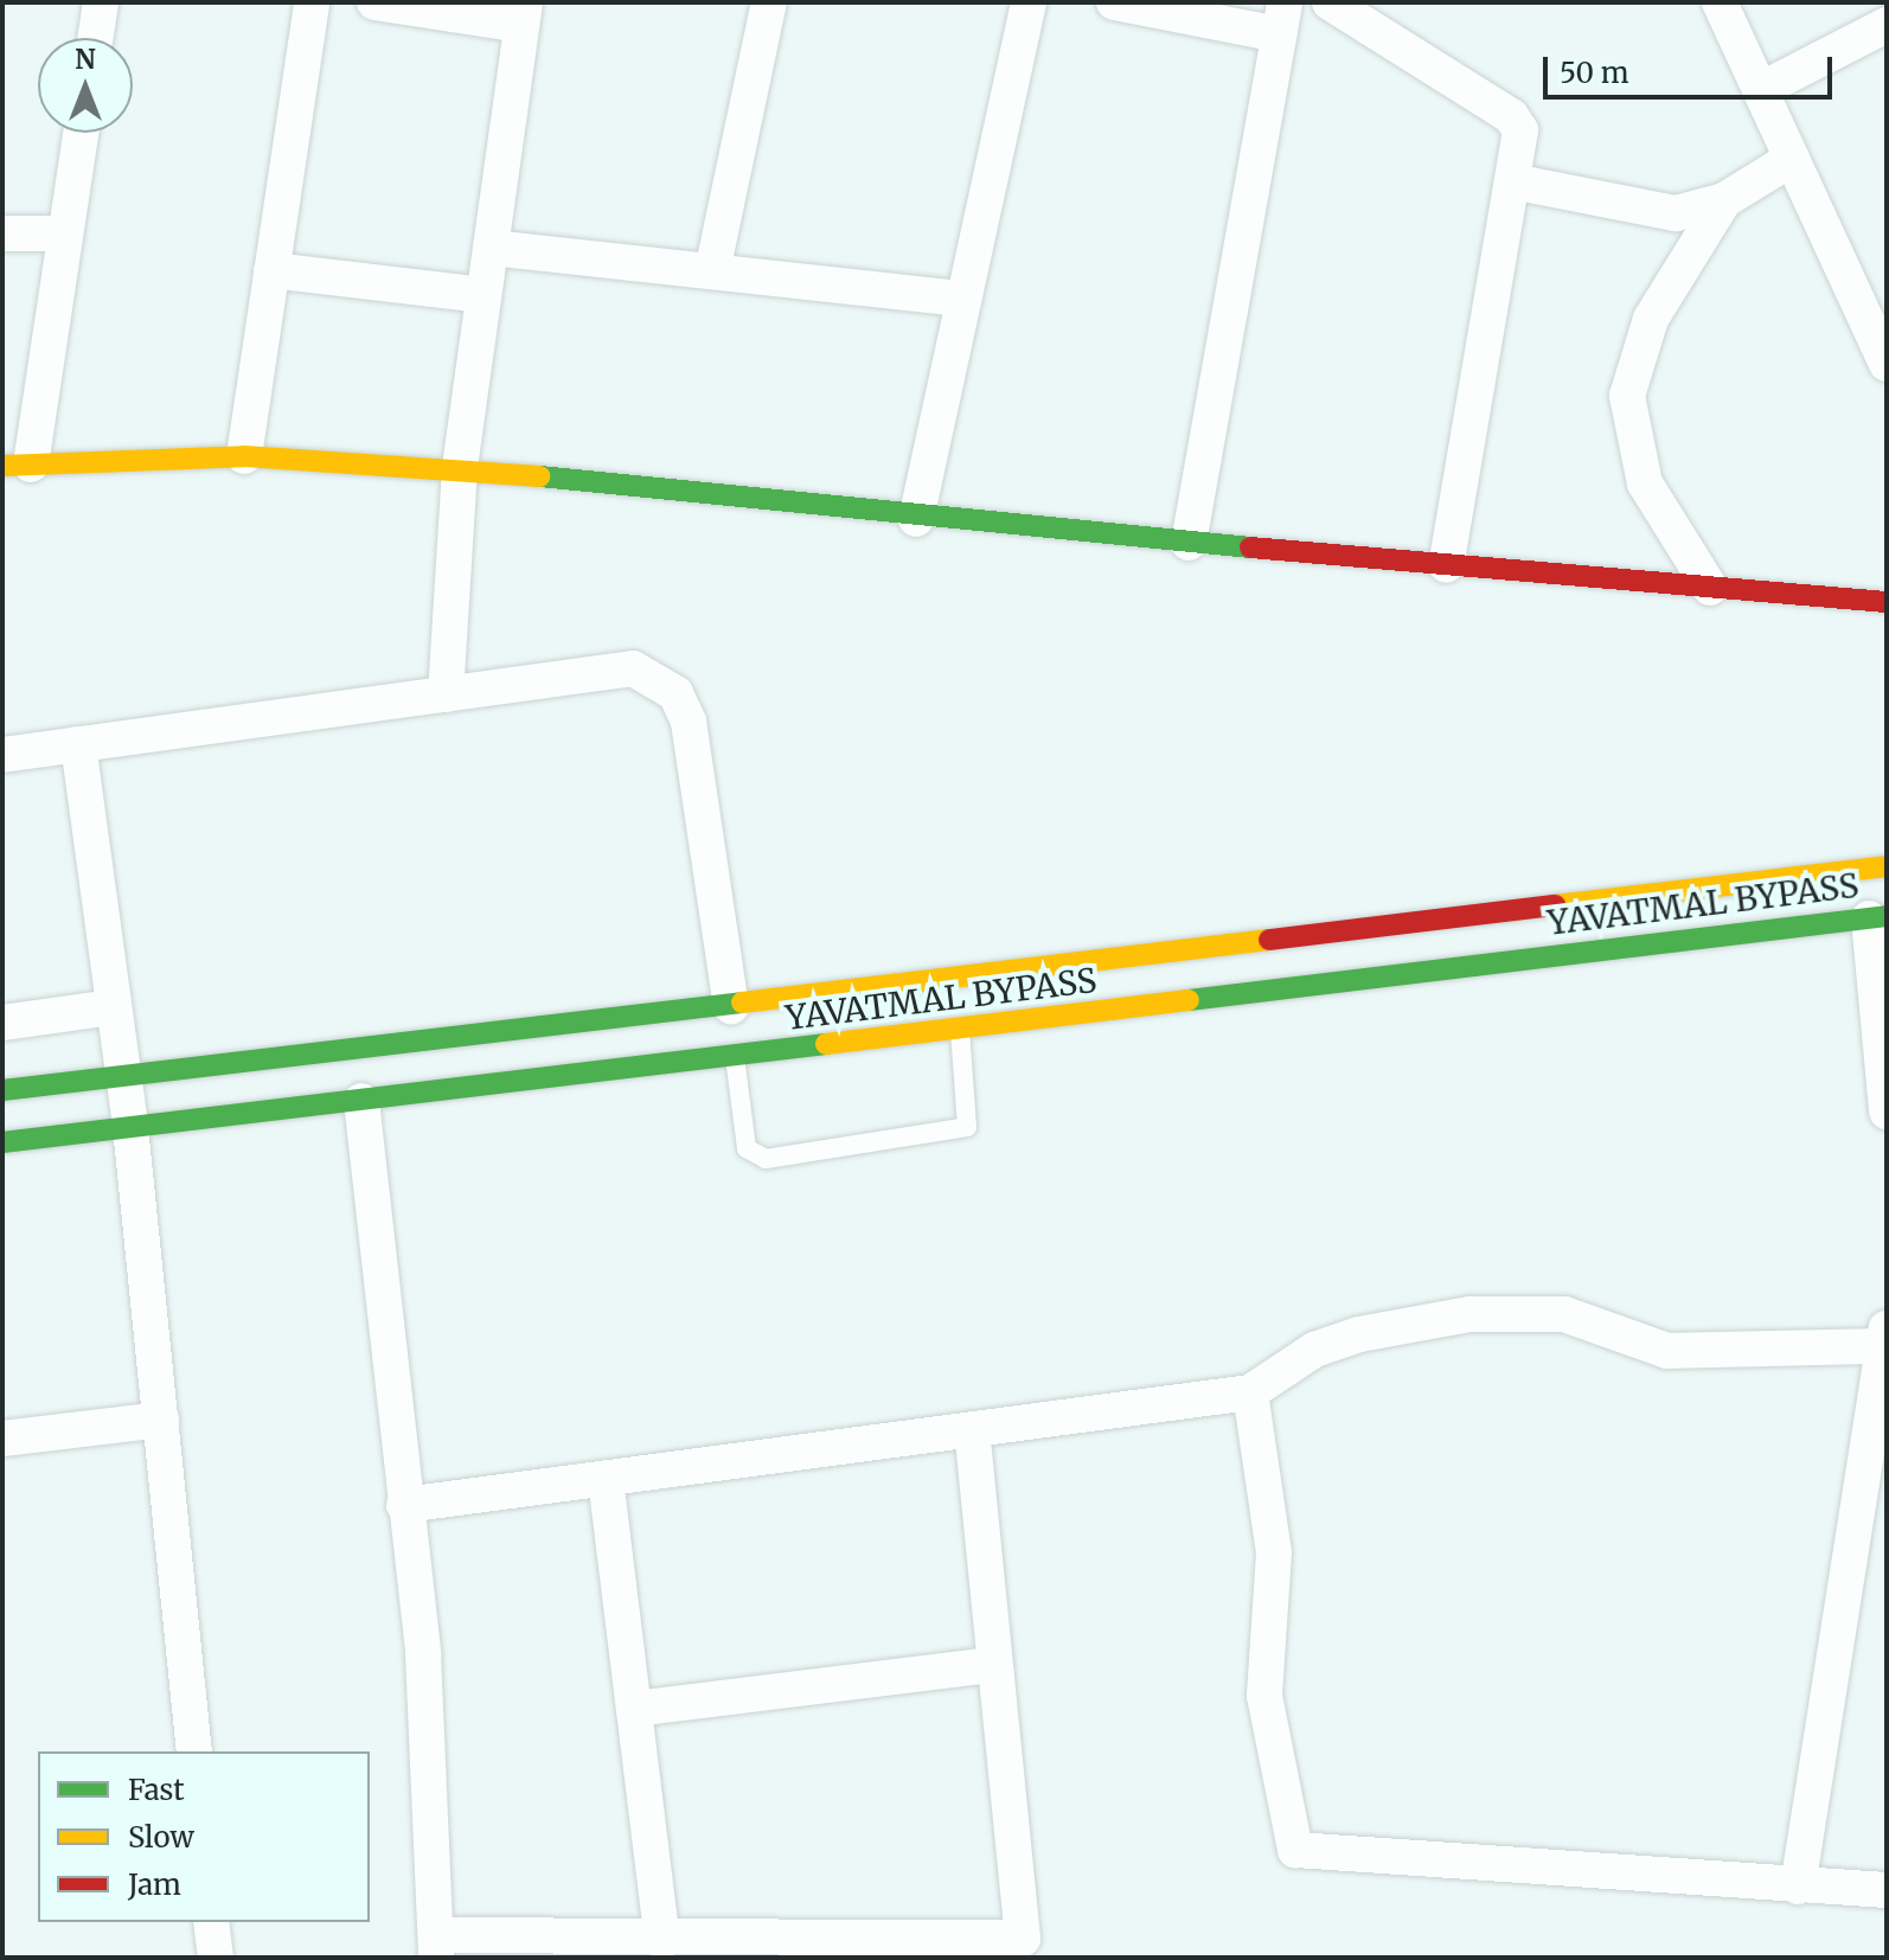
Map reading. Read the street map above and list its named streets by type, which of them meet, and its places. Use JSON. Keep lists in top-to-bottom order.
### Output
{
  "streets": {
    "main road": ["YAVATMAL BYPASS"]
  },
  "legend": ["Fast", "Slow", "Jam"],
  "scale_bar": "50 m",
  "north": "top"
}
